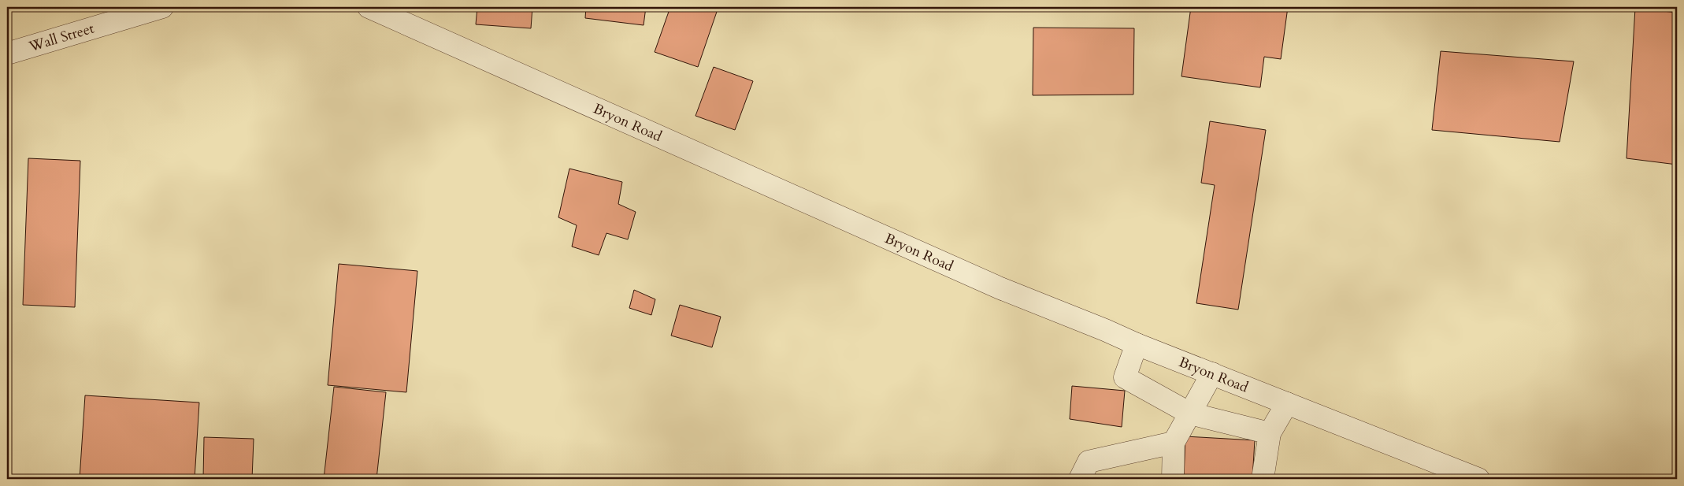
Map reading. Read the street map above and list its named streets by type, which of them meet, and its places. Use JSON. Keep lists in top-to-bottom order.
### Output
{
  "streets": {
    "street": ["Wall Street", "Bryon Road"]
  }
}
